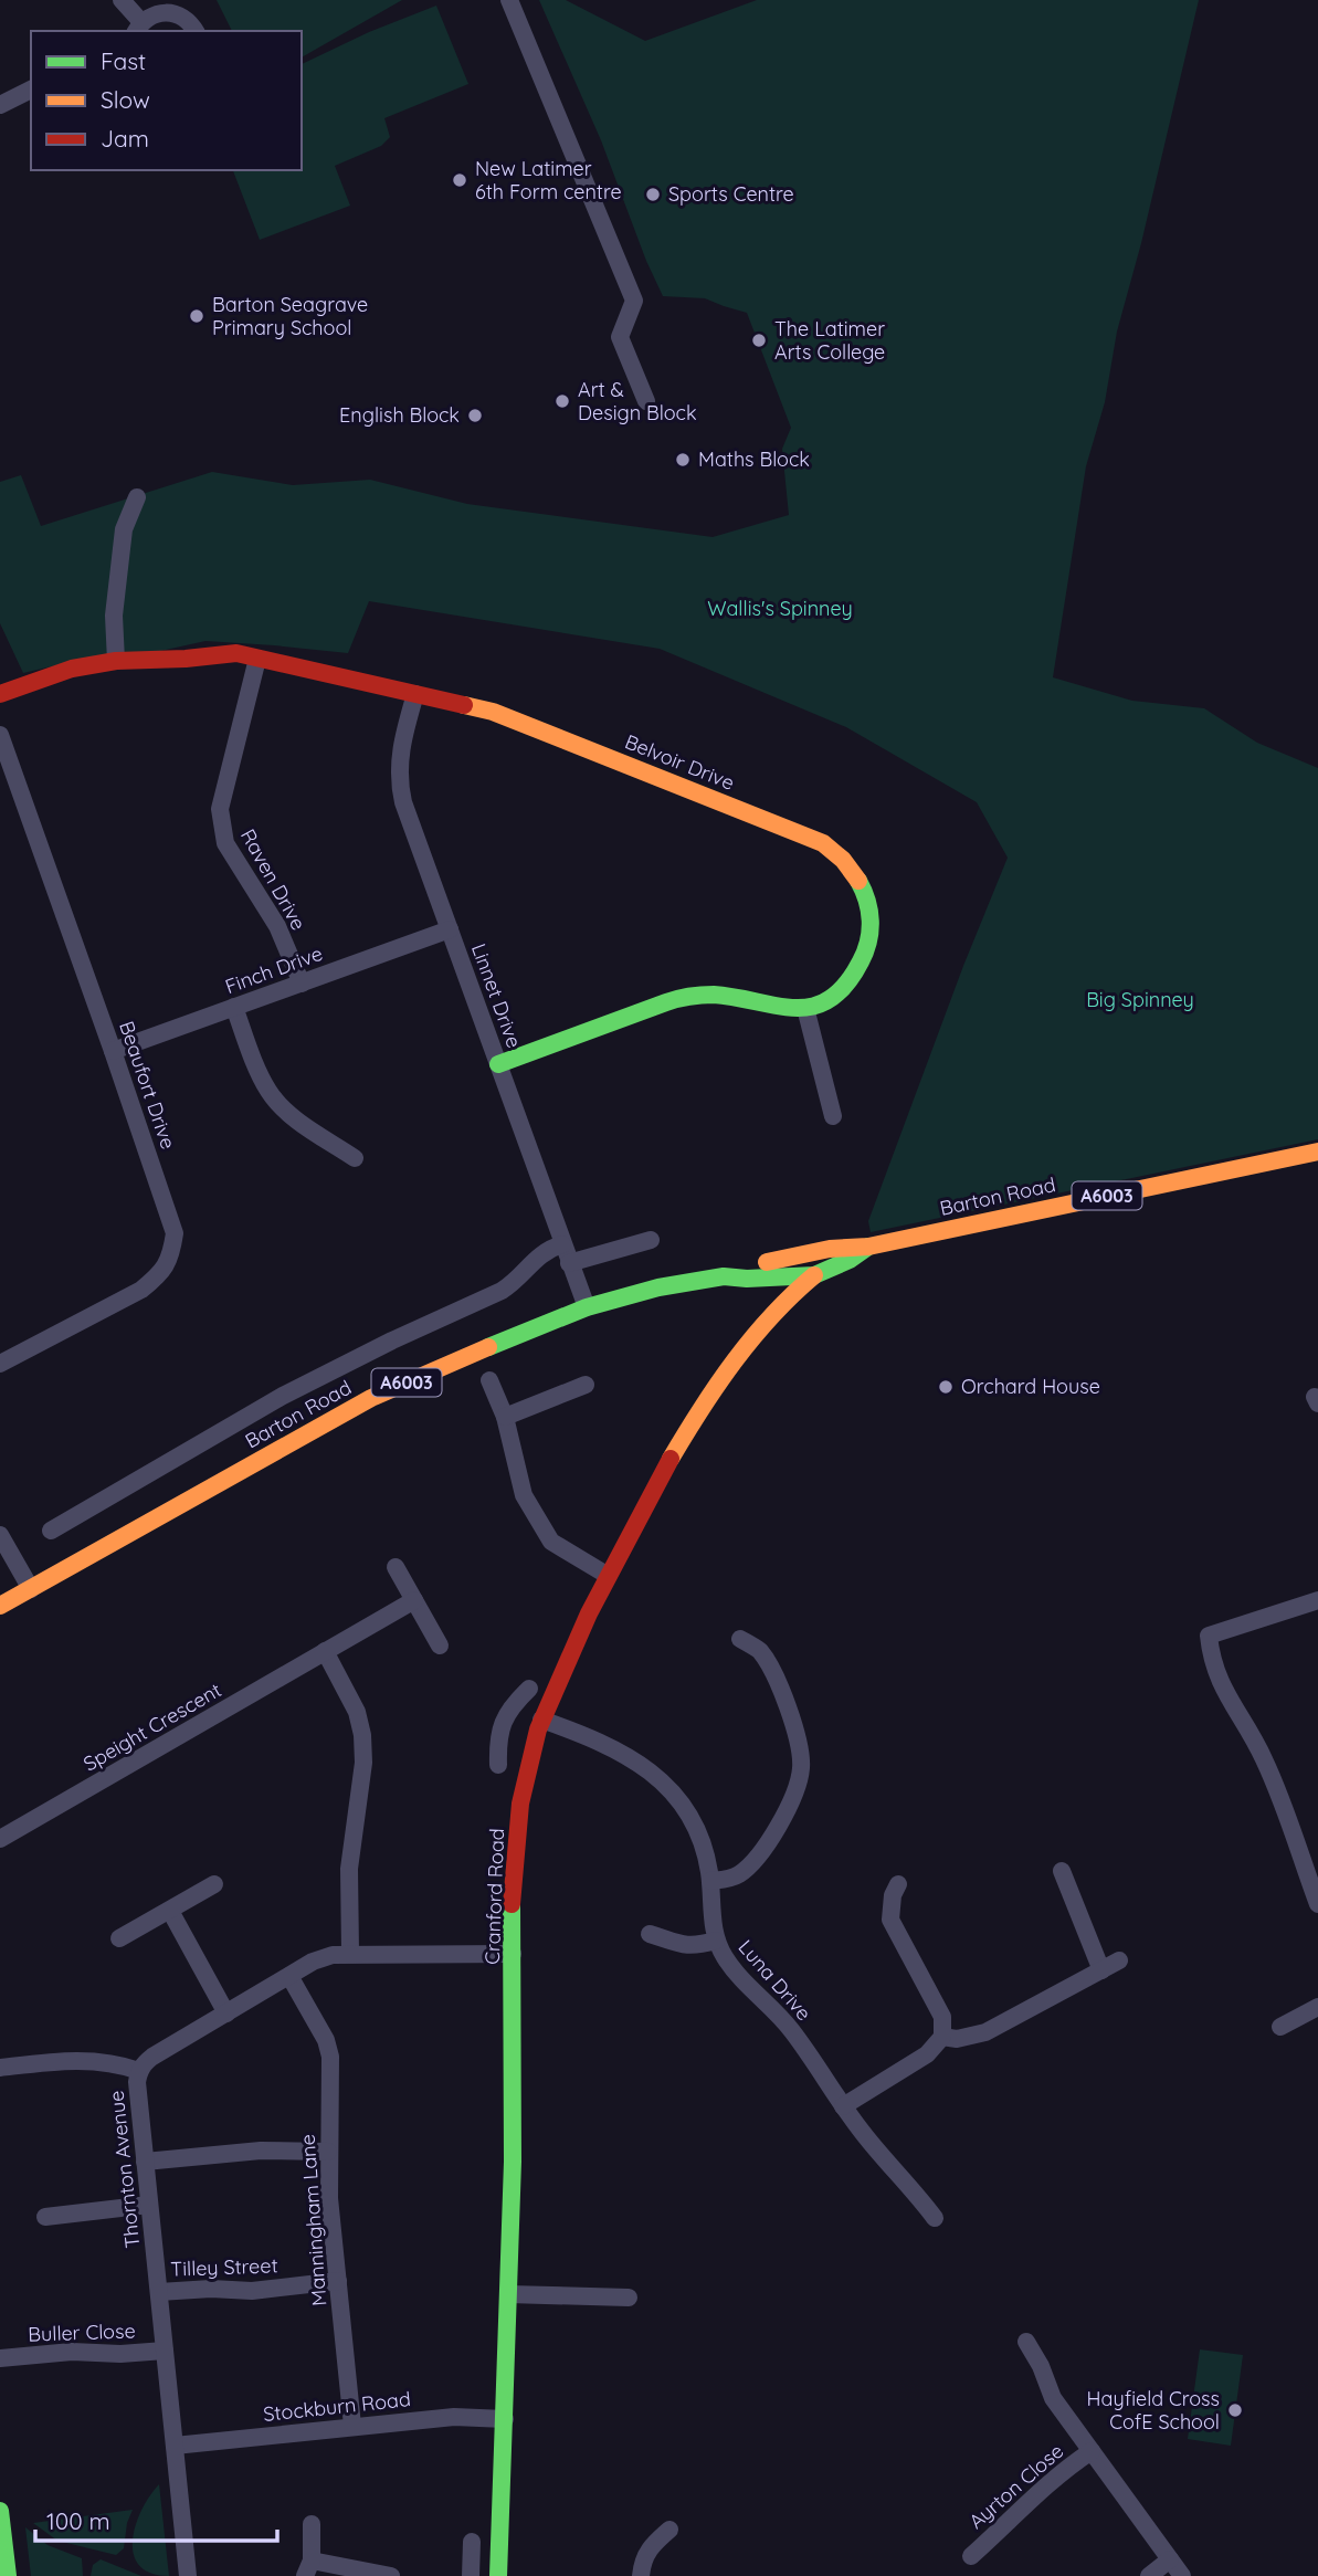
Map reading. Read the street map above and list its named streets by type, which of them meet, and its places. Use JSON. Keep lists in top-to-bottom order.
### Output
{
  "streets": {
    "street": [
      "Belvoir Drive",
      "Raven Drive",
      "Finch Drive",
      "Linnet Drive",
      "Beaufort Drive",
      "A6003",
      "Barton Road",
      "Speight Crescent",
      "Cranford Road",
      "Luna Drive",
      "Thornton Avenue",
      "Manningham Lane",
      "Tilley Street",
      "Buller Close",
      "Stockburn Road",
      "Ayrton Close"
    ]
  },
  "crossings": [
    ["Belvoir Drive", "Raven Drive"],
    ["Belvoir Drive", "Linnet Drive"],
    ["Raven Drive", "Finch Drive"],
    ["Finch Drive", "Linnet Drive"],
    ["Finch Drive", "Beaufort Drive"],
    ["Linnet Drive", "Barton Road"],
    ["Barton Road", "Cranford Road"],
    ["Cranford Road", "Luna Drive"],
    ["Cranford Road", "Thornton Avenue"],
    ["Cranford Road", "Stockburn Road"],
    ["Thornton Avenue", "Manningham Lane"],
    ["Thornton Avenue", "Tilley Street"],
    ["Thornton Avenue", "Buller Close"],
    ["Thornton Avenue", "Stockburn Road"],
    ["Manningham Lane", "Tilley Street"],
    ["Manningham Lane", "Stockburn Road"]
  ],
  "parks": ["Wallis's Spinney", "Big Spinney"],
  "places": [
    "New Latimer 6th Form centre",
    "Sports Centre",
    "Barton Seagrave Primary School",
    "The Latimer Arts College",
    "Art & Design Block",
    "English Block",
    "Maths Block",
    "Orchard House",
    "Hayfield Cross CofE School"
  ],
  "legend": ["Fast", "Slow", "Jam"],
  "scale_bar": "100 m"
}
